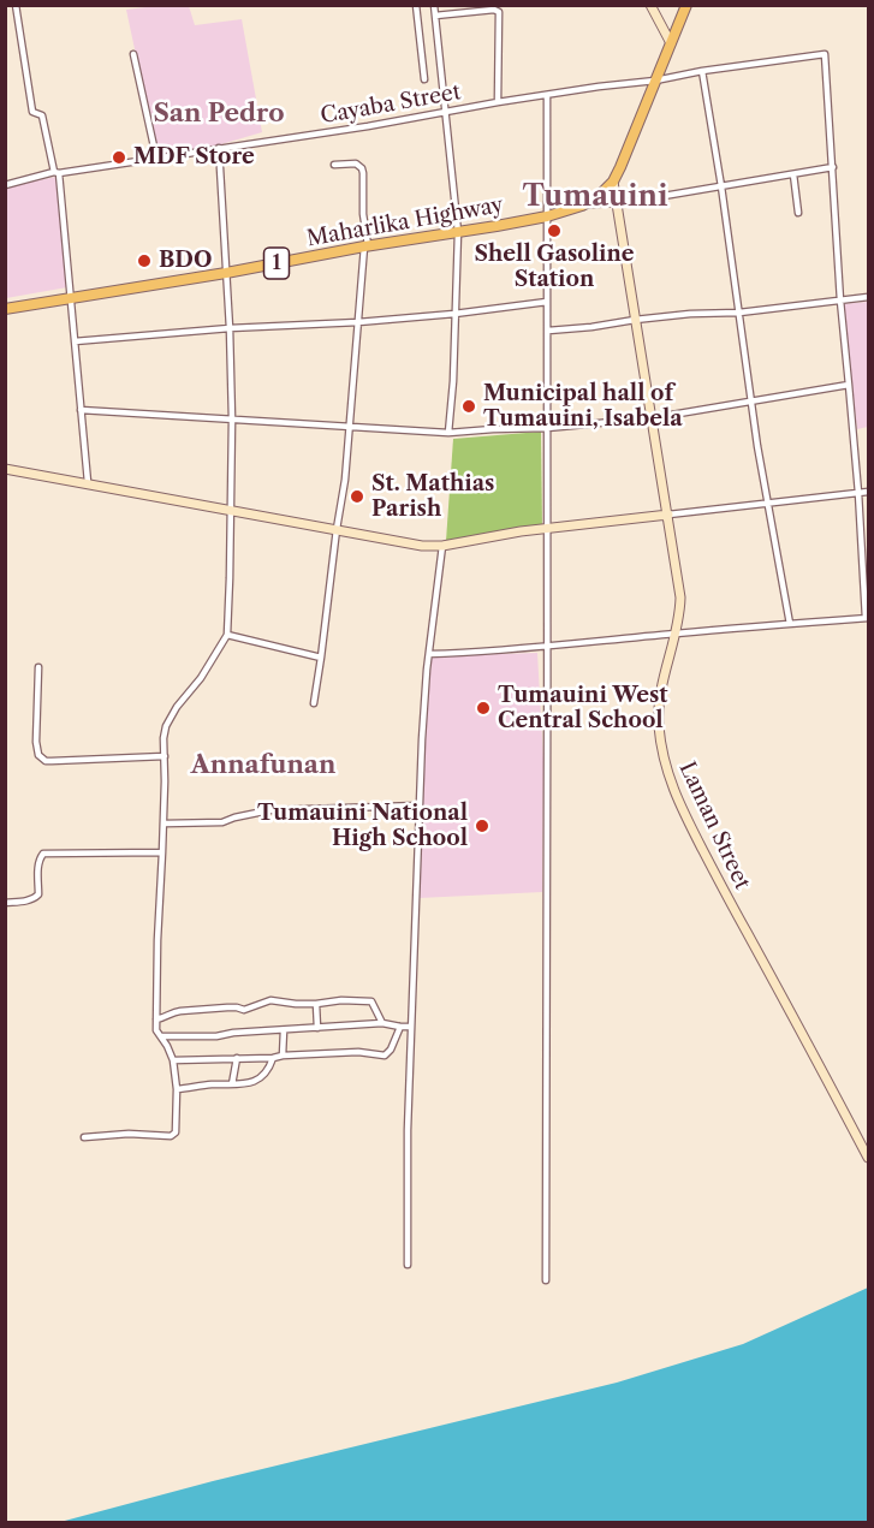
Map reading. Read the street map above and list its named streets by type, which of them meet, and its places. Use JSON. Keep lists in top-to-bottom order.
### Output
{
  "streets": {
    "main road": ["Maharlika Highway", "1", "Laman Street"],
    "street": ["Cayaba Street"]
  },
  "crossings": [
    ["Cayaba Street", "Maharlika Highway"],
    ["Maharlika Highway", "Laman Street"]
  ],
  "districts": ["San Pedro", "Tumauini", "Annafunan"],
  "places": [
    "MDF Store",
    "Shell Gasoline Station",
    "BDO",
    "Municipal hall of Tumauini, Isabela",
    "St. Mathias Parish",
    "Tumauini West Central School",
    "Tumauini National High School"
  ]
}
